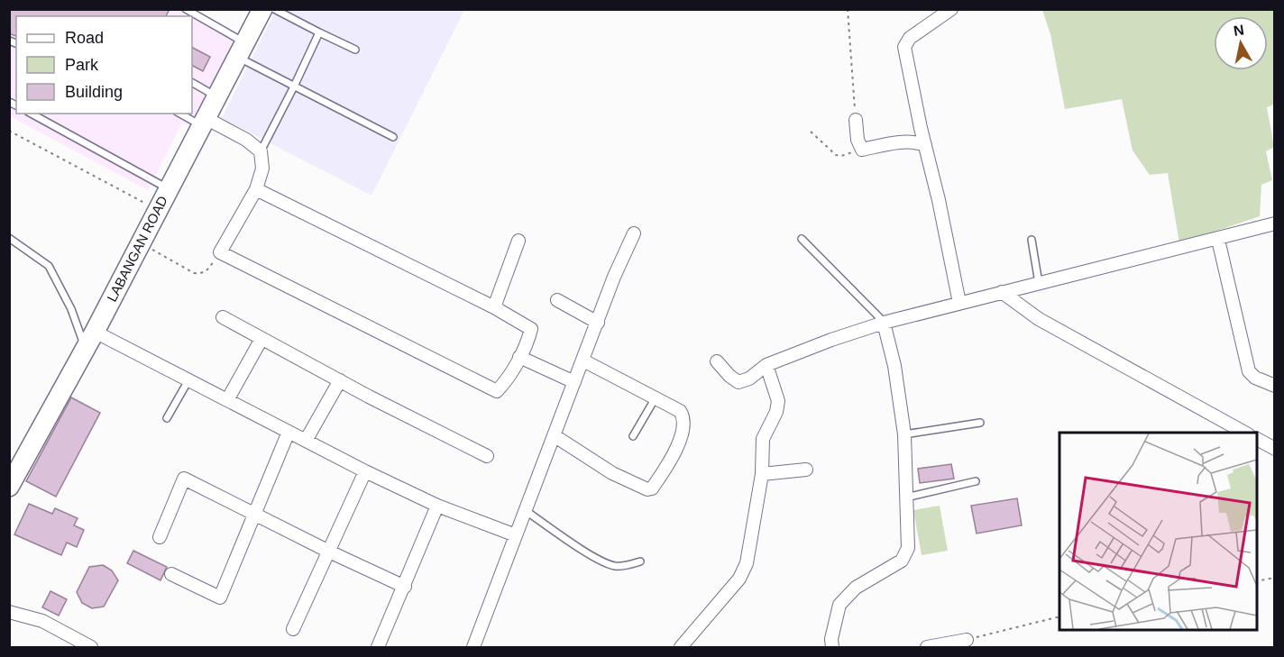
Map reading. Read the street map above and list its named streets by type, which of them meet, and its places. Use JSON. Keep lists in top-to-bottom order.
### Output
{
  "streets": {
    "main road": ["LABANGAN ROAD"]
  },
  "legend": ["Road", "Park", "Building"],
  "north": "top"
}
